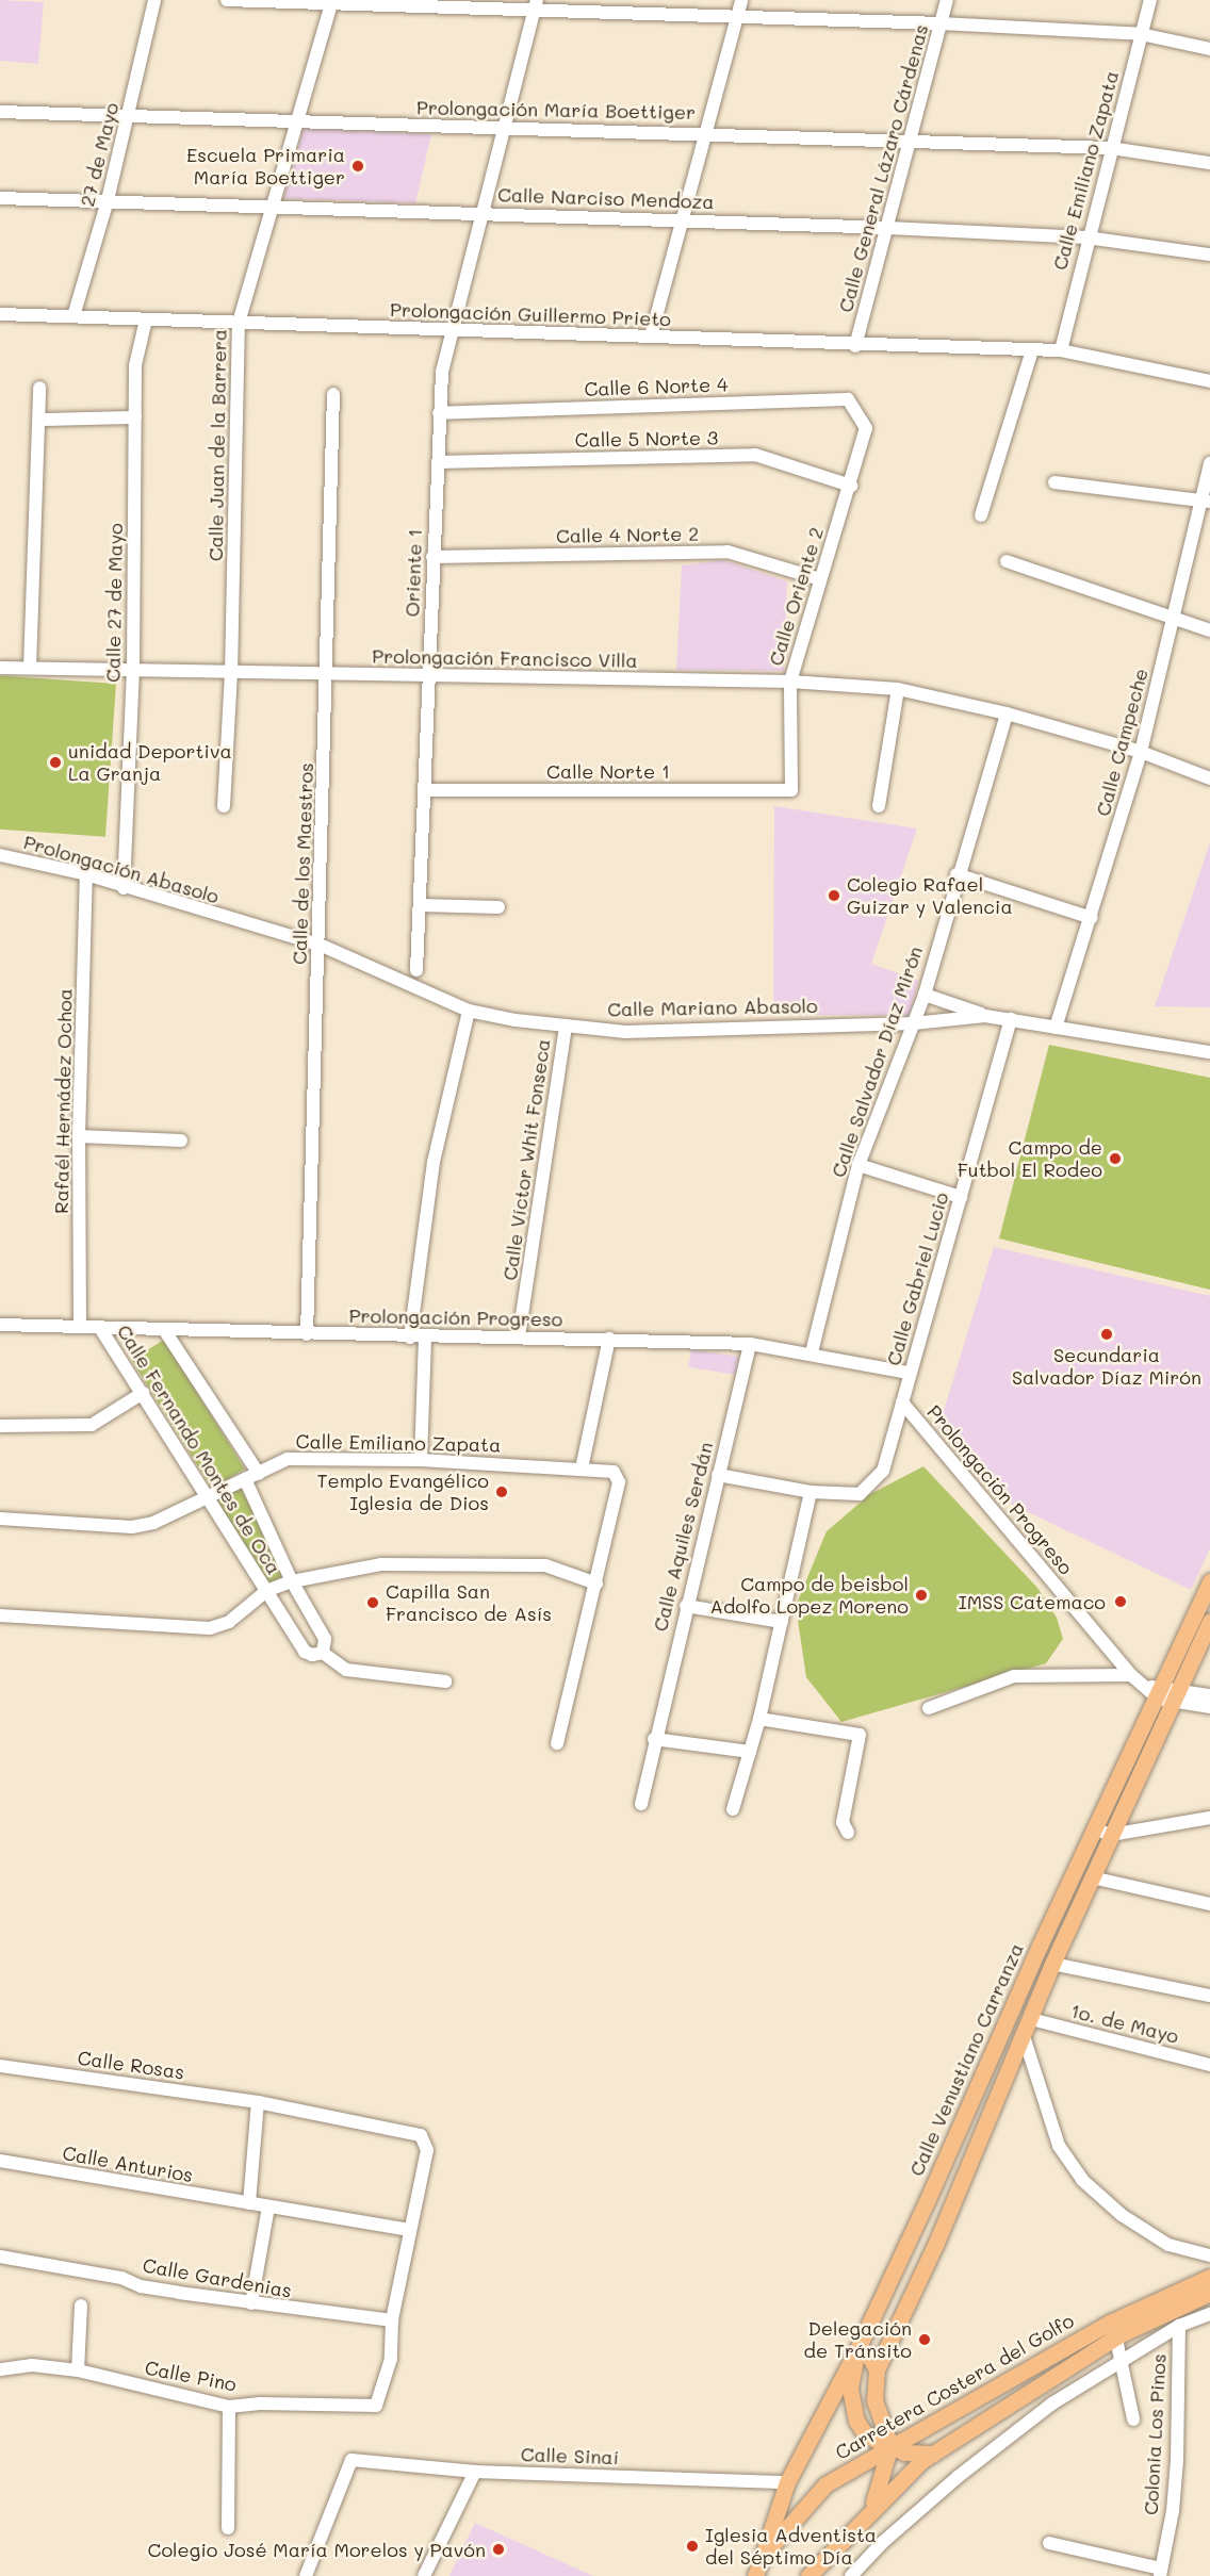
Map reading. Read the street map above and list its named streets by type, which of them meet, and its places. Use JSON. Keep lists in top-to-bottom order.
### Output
{
  "streets": {
    "main road": ["Calle Venustiano Carranza", "Carretera Costera del Golfo"],
    "street": [
      "Prolongación María Boettiger",
      "27 de Mayo",
      "Calle General Lázaro Cárdenas",
      "Calle Emiliano Zapata",
      "Calle Narciso Mendoza",
      "Prolongación Guillermo Prieto",
      "Calle 6 Norte 4",
      "Calle 5 Norte 3",
      "Calle Juan de la Barrera",
      "Calle 4 Norte 2",
      "Oriente 1",
      "Calle Oriente 2",
      "Calle 27 de Mayo",
      "Prolongación Francisco Villa",
      "Calle Campeche",
      "Calle Norte 1",
      "Calle de los Maestros",
      "Prolongación Abasolo",
      "Calle Mariano Abasolo",
      "Calle Salvador Díaz Mirón",
      "Rafaél Hernádez Ochoa",
      "Calle Víctor Whit Fonseca",
      "Calle Gabriel Lucio",
      "Prolongación Progreso",
      "Calle Fernando Montes de Oca",
      "Calle Aquiles Serdán",
      "1o. de Mayo",
      "Calle Rosas",
      "Calle Anturios",
      "Calle Gardenias",
      "Calle Pino",
      "Colonia Los Pinos",
      "Calle Sinaí"
    ]
  },
  "crossings": [
    ["Prolongación María Boettiger", "27 de Mayo"],
    ["Prolongación María Boettiger", "Calle General Lázaro Cárdenas"],
    ["Prolongación María Boettiger", "Calle Emiliano Zapata"],
    ["Prolongación María Boettiger", "Calle Juan de la Barrera"],
    ["Prolongación María Boettiger", "Oriente 1"],
    ["27 de Mayo", "Calle Narciso Mendoza"],
    ["27 de Mayo", "Prolongación Guillermo Prieto"],
    ["Calle General Lázaro Cárdenas", "Calle Narciso Mendoza"],
    ["Calle General Lázaro Cárdenas", "Prolongación Guillermo Prieto"],
    ["Calle Emiliano Zapata", "Calle Narciso Mendoza"],
    ["Calle Emiliano Zapata", "Prolongación Guillermo Prieto"],
    ["Calle Emiliano Zapata", "Calle Fernando Montes de Oca"],
    ["Calle Narciso Mendoza", "Calle Juan de la Barrera"],
    ["Calle Narciso Mendoza", "Oriente 1"],
    ["Prolongación Guillermo Prieto", "Calle Juan de la Barrera"],
    ["Prolongación Guillermo Prieto", "Oriente 1"],
    ["Prolongación Guillermo Prieto", "Calle 27 de Mayo"],
    ["Calle 6 Norte 4", "Oriente 1"],
    ["Calle 6 Norte 4", "Calle Oriente 2"],
    ["Calle 5 Norte 3", "Oriente 1"],
    ["Calle 5 Norte 3", "Calle Oriente 2"],
    ["Calle Juan de la Barrera", "Prolongación Francisco Villa"],
    ["Calle 4 Norte 2", "Oriente 1"],
    ["Calle 4 Norte 2", "Calle Oriente 2"],
    ["Oriente 1", "Prolongación Francisco Villa"],
    ["Oriente 1", "Calle Norte 1"],
    ["Calle Oriente 2", "Prolongación Francisco Villa"],
    ["Calle Oriente 2", "Calle Norte 1"],
    ["Calle 27 de Mayo", "Prolongación Francisco Villa"],
    ["Calle 27 de Mayo", "Prolongación Abasolo"],
    ["Prolongación Francisco Villa", "Calle Campeche"],
    ["Prolongación Francisco Villa", "Calle de los Maestros"],
    ["Prolongación Francisco Villa", "Calle Salvador Díaz Mirón"],
    ["Calle Campeche", "Calle Mariano Abasolo"],
    ["Calle de los Maestros", "Calle Mariano Abasolo"],
    ["Calle de los Maestros", "Prolongación Progreso"],
    ["Prolongación Abasolo", "Calle Mariano Abasolo"],
    ["Prolongación Abasolo", "Rafaél Hernádez Ochoa"],
    ["Calle Mariano Abasolo", "Calle Salvador Díaz Mirón"],
    ["Calle Mariano Abasolo", "Calle Víctor Whit Fonseca"],
    ["Calle Mariano Abasolo", "Calle Gabriel Lucio"],
    ["Calle Salvador Díaz Mirón", "Prolongación Progreso"],
    ["Rafaél Hernádez Ochoa", "Prolongación Progreso"],
    ["Calle Víctor Whit Fonseca", "Prolongación Progreso"],
    ["Calle Gabriel Lucio", "Prolongación Progreso"],
    ["Prolongación Progreso", "Calle Fernando Montes de Oca"],
    ["Prolongación Progreso", "Calle Aquiles Serdán"],
    ["Prolongación Progreso", "Calle Venustiano Carranza"],
    ["1o. de Mayo", "Calle Venustiano Carranza"],
    ["Calle Venustiano Carranza", "Carretera Costera del Golfo"],
    ["Calle Venustiano Carranza", "Calle Sinaí"],
    ["Calle Rosas", "Calle Anturios"],
    ["Calle Gardenias", "Calle Pino"]
  ],
  "places": [
    "Escuela Primaria María Boettiger",
    "unidad Deportiva La Granja",
    "Colegio Rafael Guizar y Valencia",
    "Campo de Futbol El Rodeo",
    "Secundaria Salvador Díaz Mirón",
    "Templo Evangélico Iglesia de Dios",
    "Campo de beisbol Adolfo Lopez Moreno",
    "IMSS Catemaco",
    "Capilla San Francisco de Asís",
    "Delegación de Tránsito",
    "Iglesia Adventista del Séptimo Día",
    "Colegio José María Morelos y Pavón"
  ]
}
